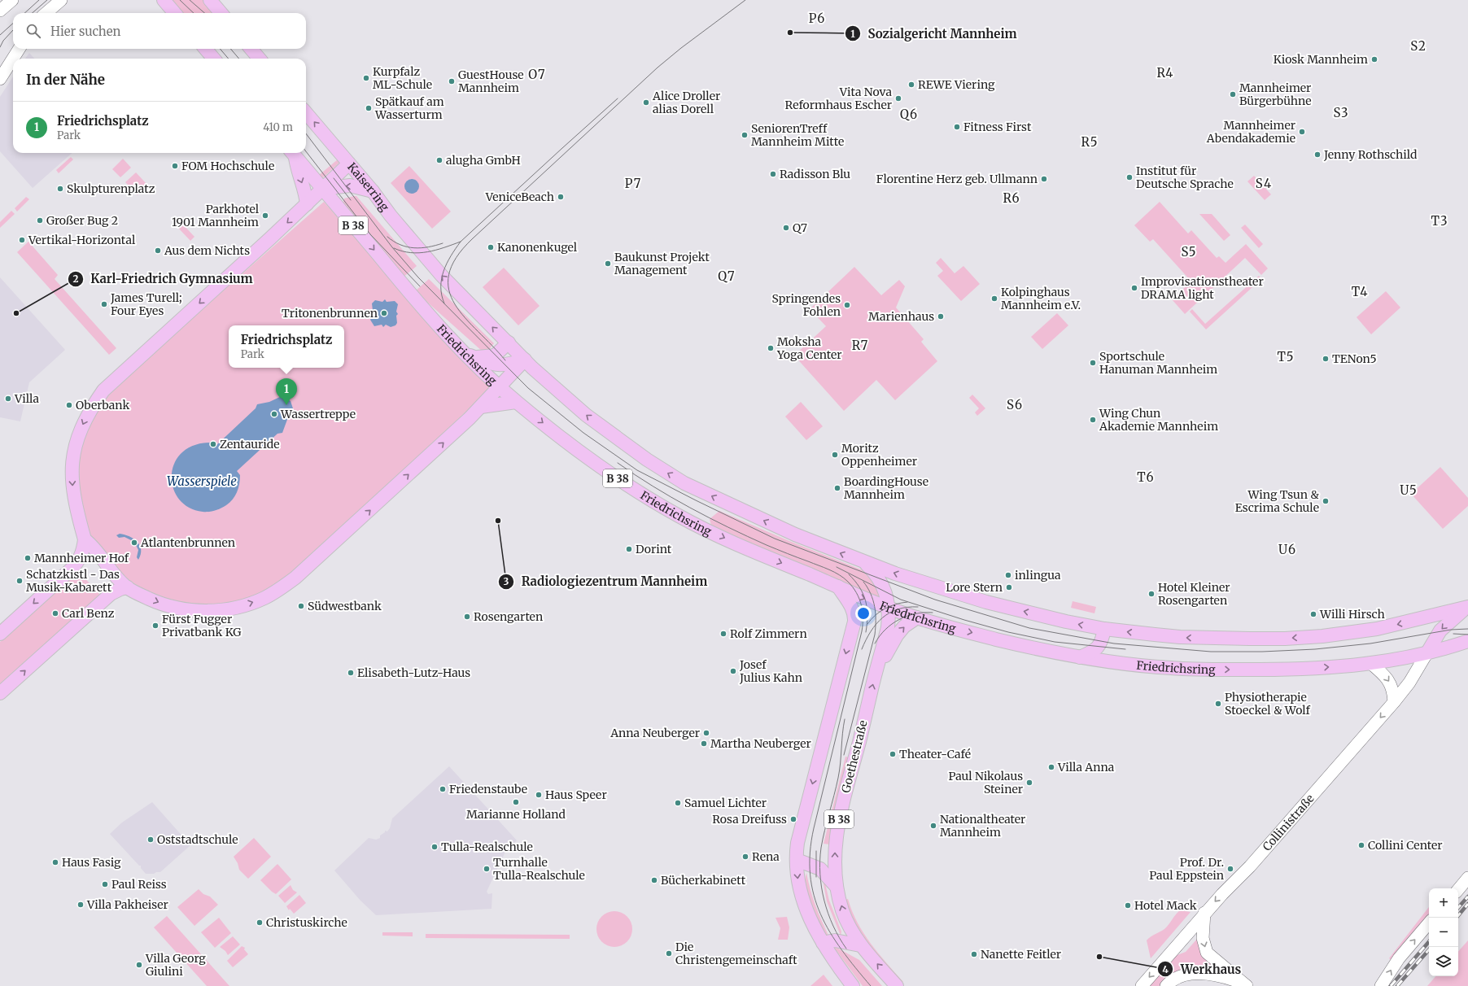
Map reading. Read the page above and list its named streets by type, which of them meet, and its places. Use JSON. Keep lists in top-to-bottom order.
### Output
{
  "streets": {
    "main road": [
      "Kaiserring",
      "B 38",
      "Friedrichsring",
      "Goethestraße"
    ],
    "street": ["Collinistraße"]
  },
  "crossings": [
    ["Kaiserring", "B 38"],
    ["B 38", "Friedrichsring"],
    ["B 38", "Goethestraße"],
    ["Friedrichsring", "Goethestraße"],
    ["Friedrichsring", "Collinistraße"]
  ],
  "one_way": ["Kaiserring", "Collinistraße"],
  "districts": [
    "P6",
    "S2",
    "R4",
    "O7",
    "S3",
    "Q6",
    "R5",
    "P7",
    "S4",
    "R6",
    "T3",
    "S5",
    "Q7",
    "T4",
    "R7",
    "T5",
    "S6",
    "T6",
    "U5",
    "U6"
  ],
  "water": ["Wasserspiele"],
  "places": [
    "Sozialgericht Mannheim",
    "Kiosk Mannheim",
    "Kurpfalz ML-Schule",
    "GuestHouse Mannheim",
    "REWE Viering",
    "Mannheimer Bürgerbühne",
    "Vita Nova Reformhaus Escher",
    "Alice Droller alias Dorell",
    "Spätkauf am Wasserturm",
    "Fitness First",
    "Mannheimer Abendakademie",
    "SeniorenTreff Mannheim Mitte",
    "Jenny Rothschild",
    "alugha GmbH",
    "FOM Hochschule",
    "Radisson Blu",
    "Institut für Deutsche Sprache",
    "Florentine Herz geb. Ullmann",
    "Skulpturenplatz",
    "VeniceBeach",
    "Parkhotel 1901 Mannheim",
    "Großer Bug 2",
    "Q7",
    "Vertikal-Horizontal",
    "Kanonenkugel",
    "Aus dem Nichts",
    "Baukunst Projekt Management",
    "Improvisationstheater DRAMA light",
    "Kolpinghaus Mannheim e.V.",
    "James Turell; Four Eyes",
    "Springendes Fohlen",
    "Karl-Friedrich Gymnasium",
    "Tritonenbrunnen",
    "Marienhaus",
    "Moksha Yoga Center",
    "TENon5",
    "Sportschule Hanuman Mannheim",
    "Villa",
    "Oberbank",
    "Wassertreppe",
    "Wing Chun Akademie Mannheim",
    "Zentauride",
    "Moritz Oppenheimer",
    "BoardingHouse Mannheim",
    "Wing Tsun & Escrima Schule",
    "Radiologiezentrum Mannheim",
    "Atlantenbrunnen",
    "Dorint",
    "Mannheimer Hof",
    "inlingua",
    "Schatzkistl - Das Musik-Kabarett",
    "Lore Stern",
    "Hotel Kleiner Rosengarten",
    "Südwestbank",
    "Carl Benz",
    "Willi Hirsch",
    "Rosengarten",
    "Fürst Fugger Privatbank KG",
    "Rolf Zimmern",
    "Josef Julius Kahn",
    "Elisabeth-Lutz-Haus",
    "Physiotherapie Stoeckel & Wolf",
    "Anna Neuberger",
    "Martha Neuberger",
    "Theater-Café",
    "Villa Anna",
    "Paul Nikolaus Steiner",
    "Friedenstaube",
    "Haus Speer",
    "Marianne Holland",
    "Samuel Lichter",
    "Rosa Dreifuss",
    "Nationaltheater Mannheim",
    "Oststadtschule",
    "Collini Center",
    "Tulla-Realschule",
    "Rena",
    "Haus Fasig",
    "Turnhalle Tulla-Realschule",
    "Prof. Dr. Paul Eppstein",
    "Bücherkabinett",
    "Paul Reiss",
    "Villa Pakheiser",
    "Hotel Mack",
    "Christuskirche",
    "Die Christengemeinschaft",
    "Nanette Feitler",
    "Werkhaus",
    "Villa Georg Giulini"
  ],
  "page": {
    "search": "Hier suchen",
    "heading": "In der Nähe",
    "list": [
      {
        "mark": "1",
        "name": "Friedrichsplatz",
        "note": "Park",
        "value": "410 m"
      }
    ],
    "popup": ["Friedrichsplatz", "Park"],
    "pins": "1",
    "map_buttons": ["+", "−"]
  }
}
